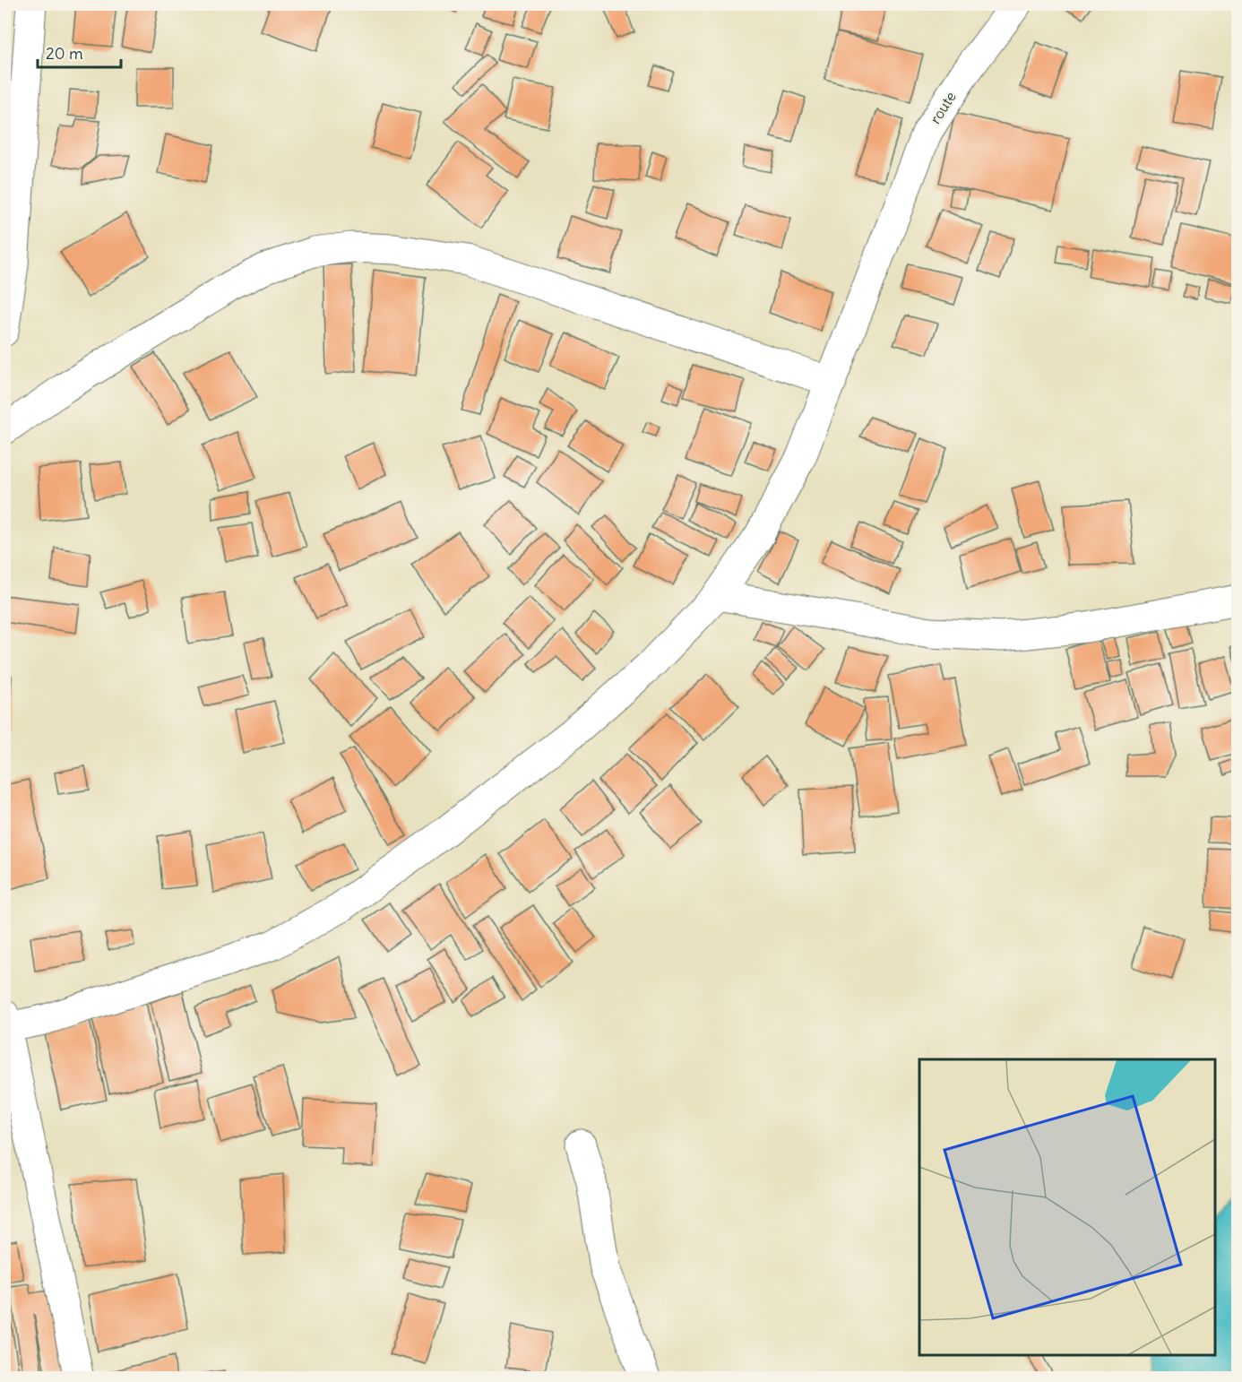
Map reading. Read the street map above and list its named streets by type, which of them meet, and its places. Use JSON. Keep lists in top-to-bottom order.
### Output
{
  "streets": {
    "street": ["route"]
  },
  "scale_bar": "20 m"
}
